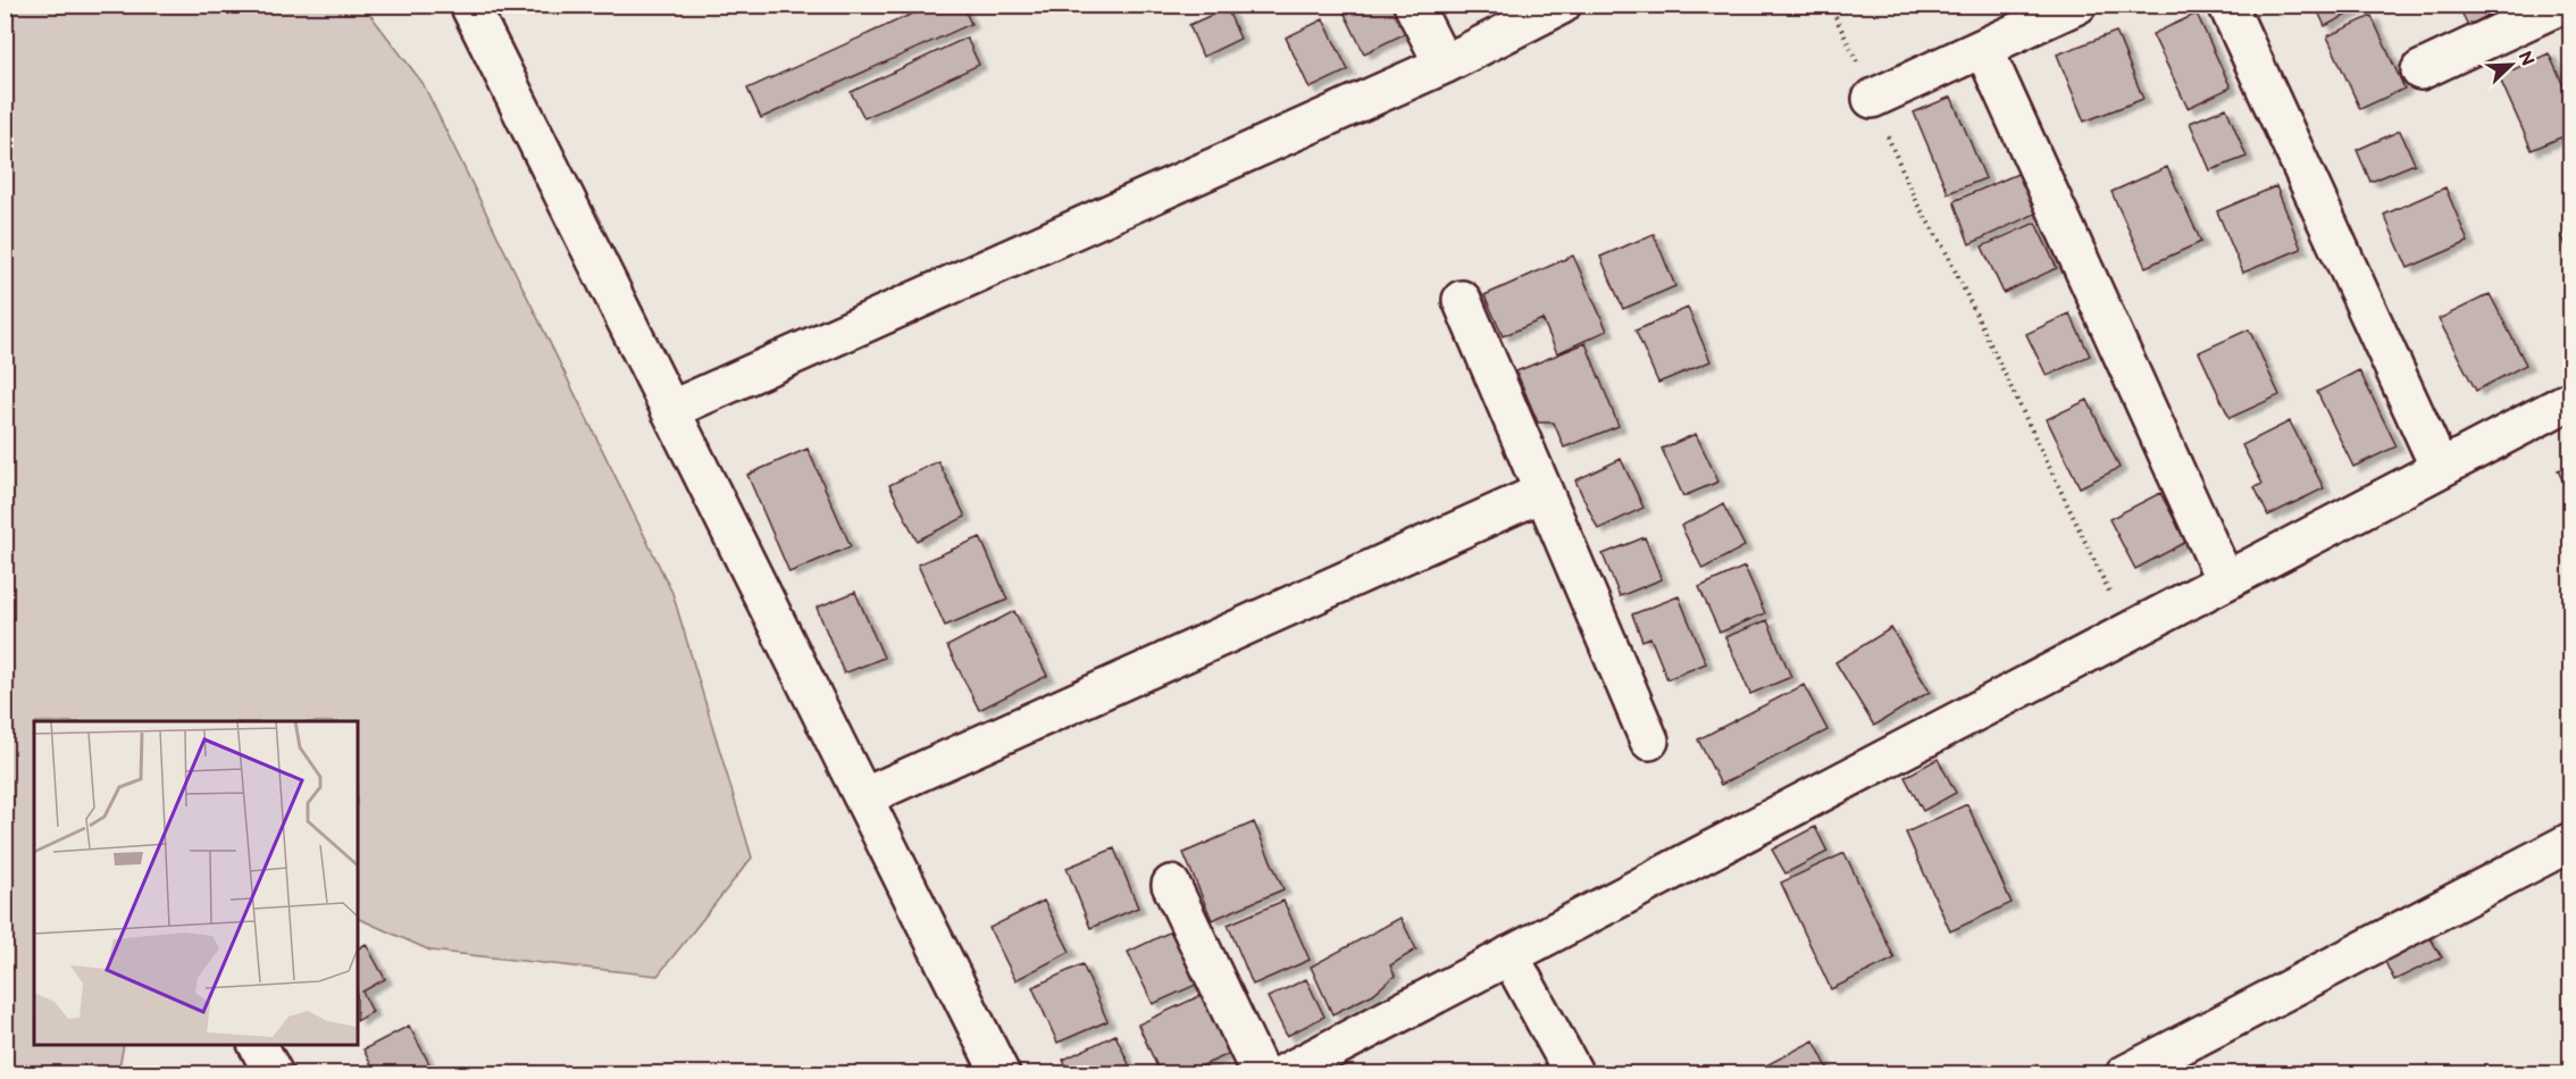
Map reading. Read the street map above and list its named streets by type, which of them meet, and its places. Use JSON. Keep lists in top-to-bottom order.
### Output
{
  "north": "top right"
}
